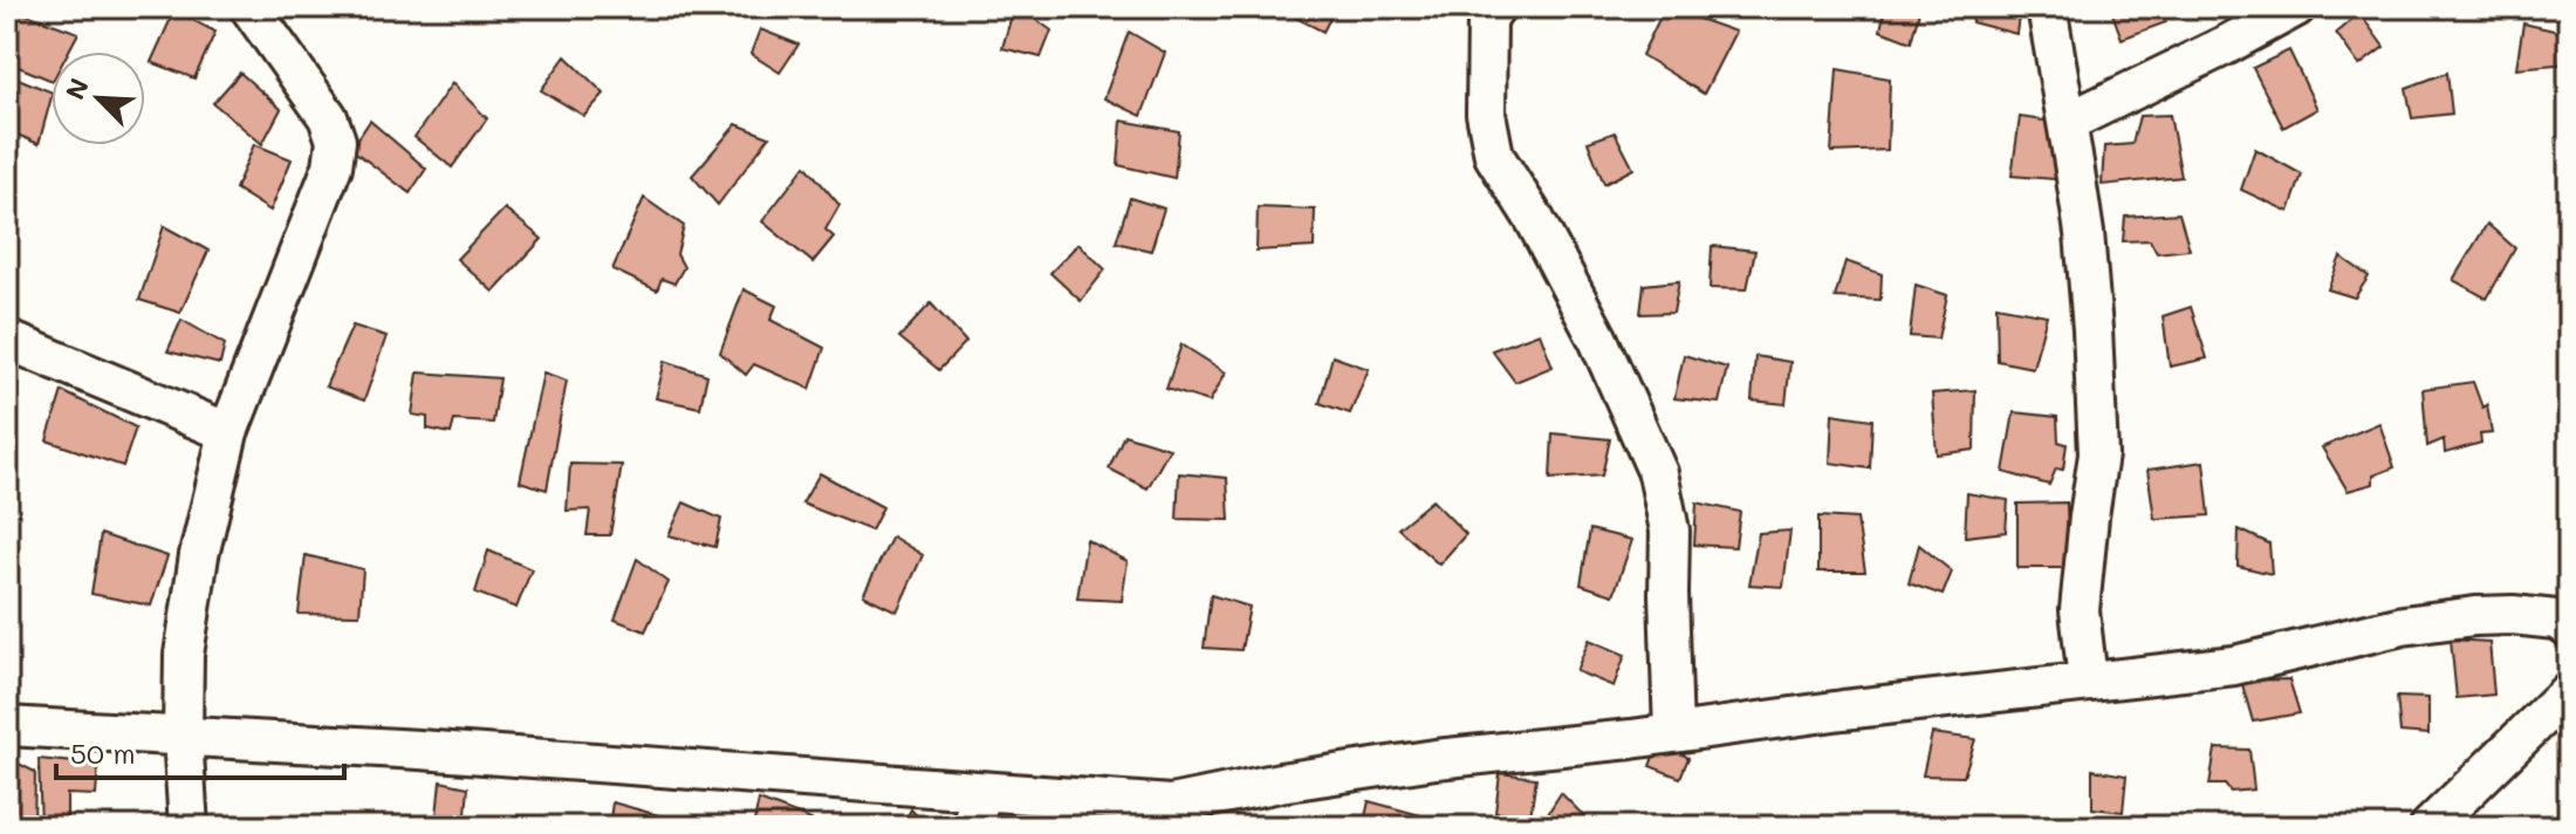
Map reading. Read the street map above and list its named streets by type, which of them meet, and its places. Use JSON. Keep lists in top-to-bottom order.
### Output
{
  "scale_bar": "50 m",
  "north": "top left"
}
